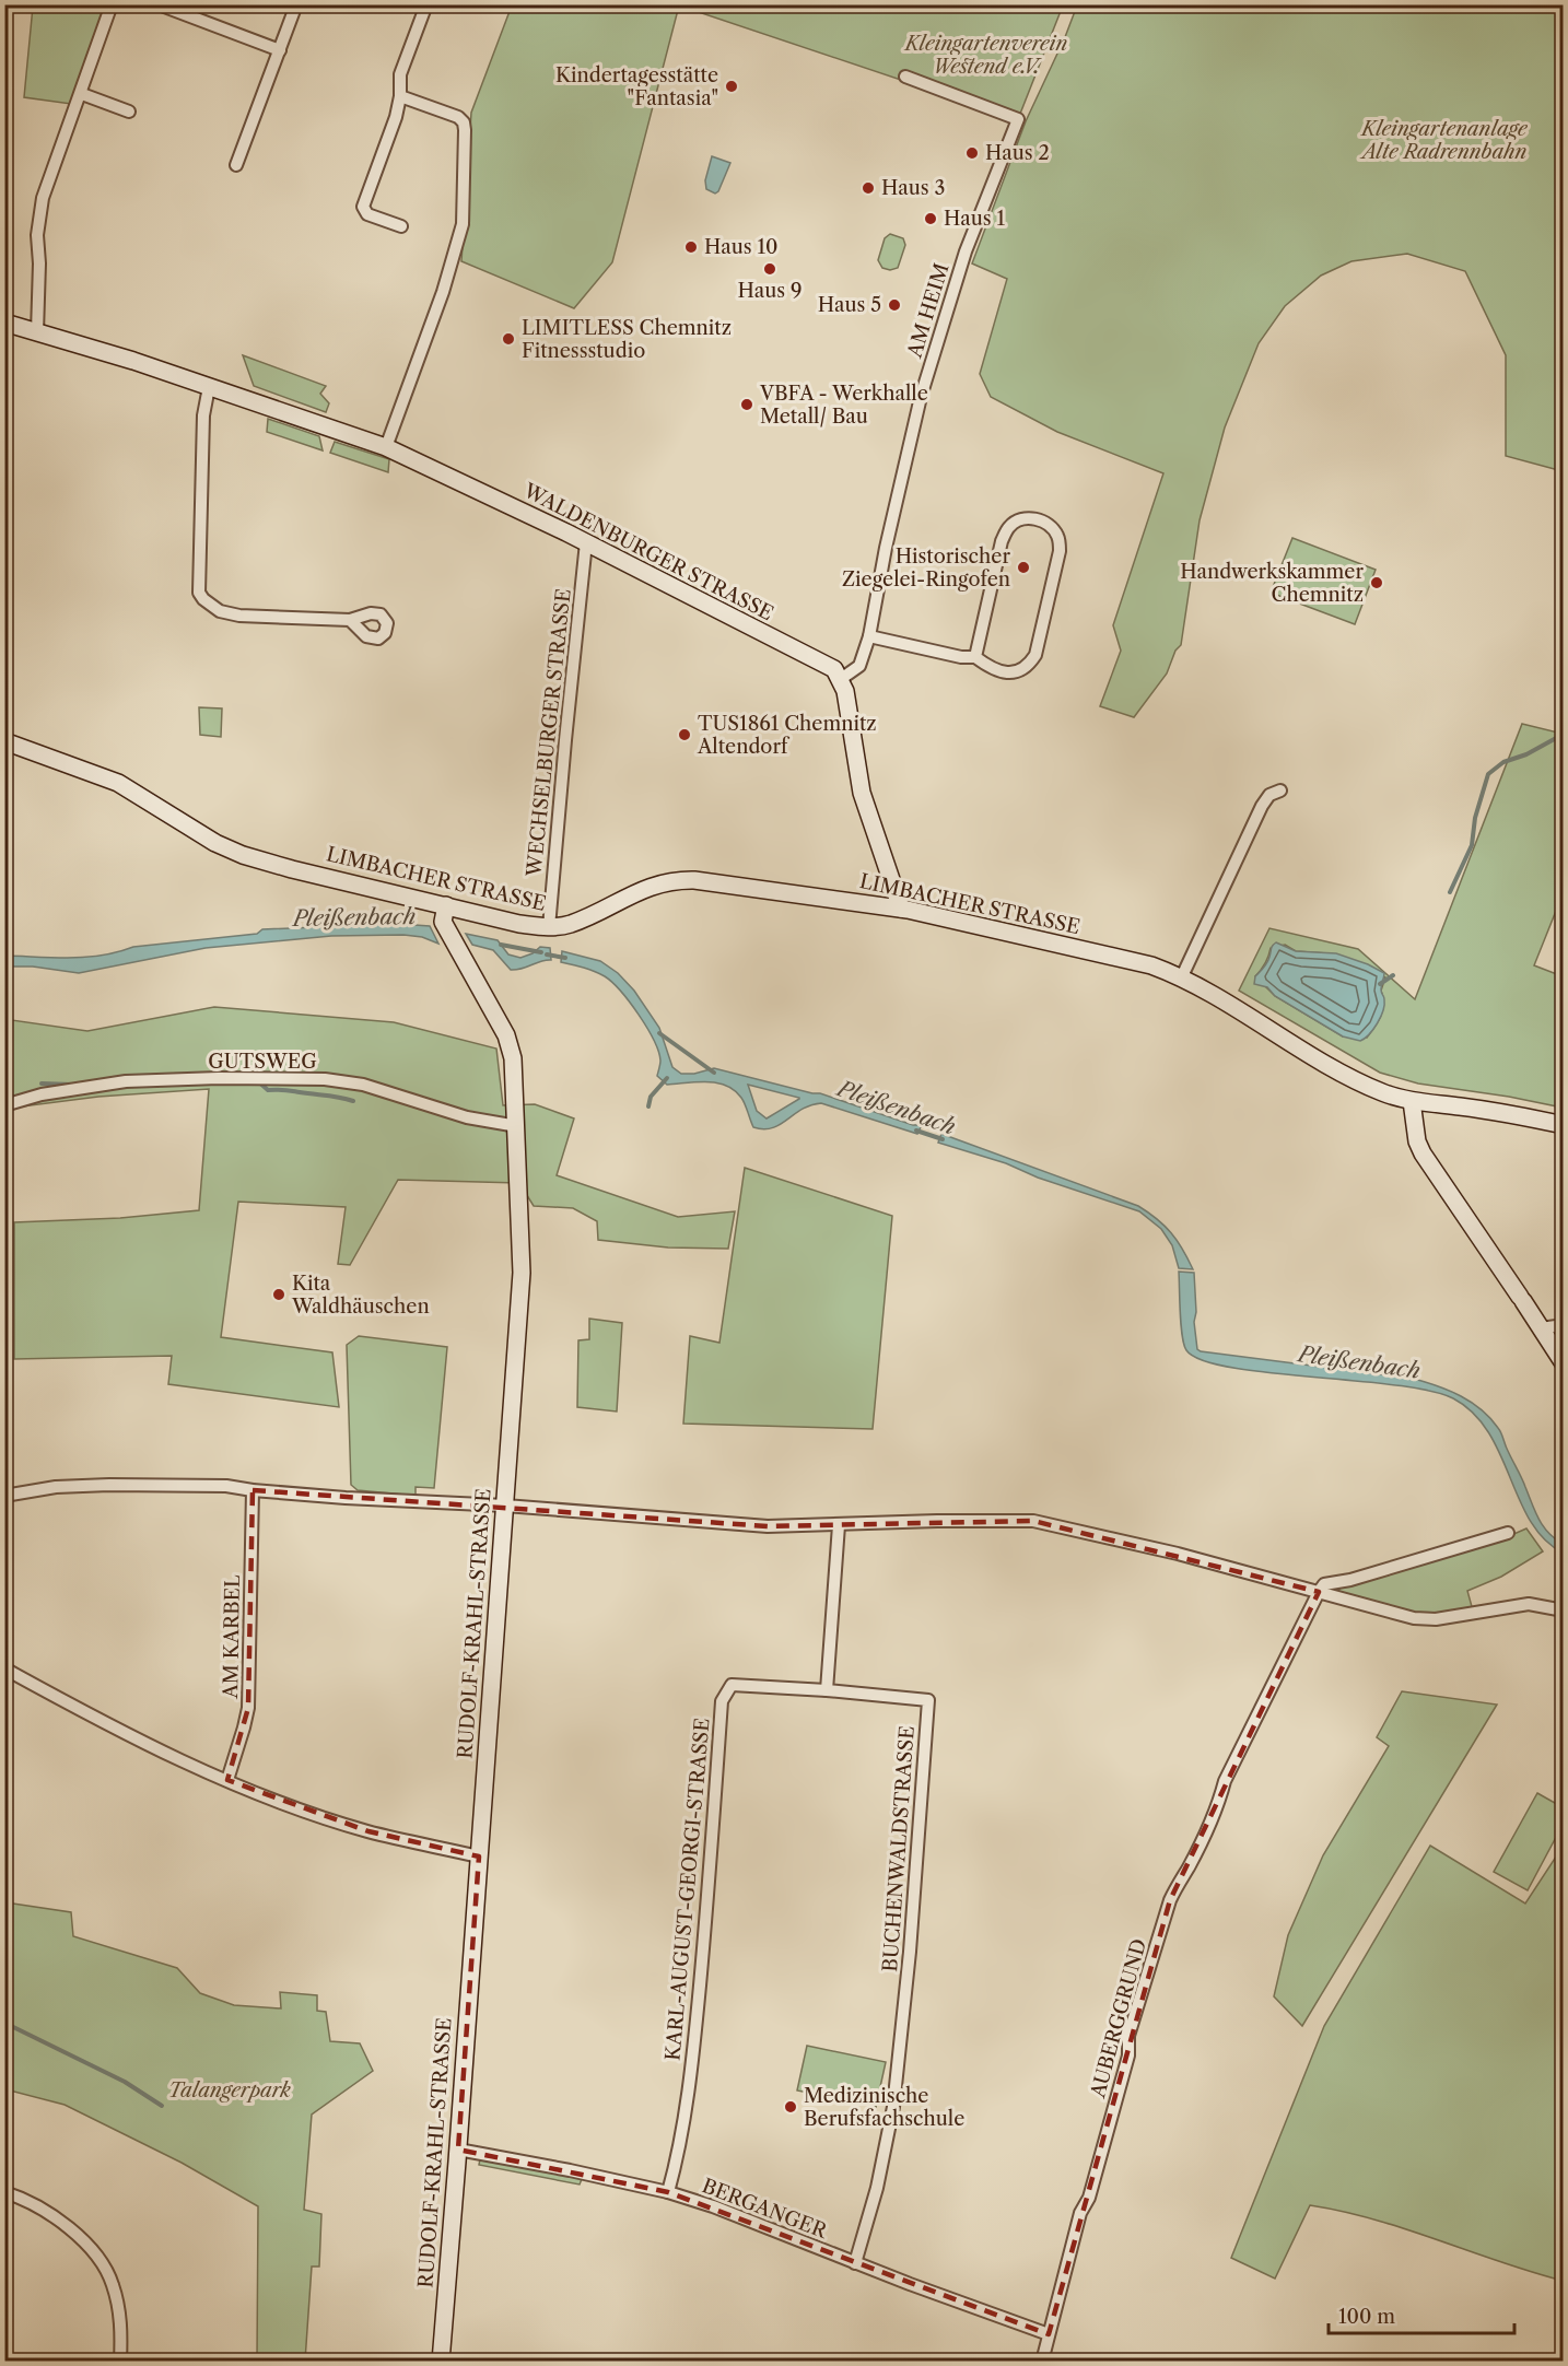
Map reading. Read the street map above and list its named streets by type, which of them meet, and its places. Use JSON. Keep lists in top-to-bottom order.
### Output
{
  "streets": {
    "street": [
      "AM HEIM",
      "WALDENBURGER STRASSE",
      "WECHSELBURGER STRASSE",
      "LIMBACHER STRASSE",
      "GUTSWEG",
      "RUDOLF-KRAHL-STRASSE",
      "AM KARBEL",
      "BUCHENWALDSTRASSE",
      "KARL-AUGUST-GEORGI-STRASSE",
      "AUBERGGRUND",
      "BERGANGER"
    ]
  },
  "crossings": [
    ["AM HEIM", "WALDENBURGER STRASSE"],
    ["WALDENBURGER STRASSE", "WECHSELBURGER STRASSE"],
    ["WECHSELBURGER STRASSE", "LIMBACHER STRASSE"],
    ["LIMBACHER STRASSE", "RUDOLF-KRAHL-STRASSE"],
    ["GUTSWEG", "RUDOLF-KRAHL-STRASSE"],
    ["RUDOLF-KRAHL-STRASSE", "BERGANGER"],
    ["BUCHENWALDSTRASSE", "KARL-AUGUST-GEORGI-STRASSE"],
    ["BUCHENWALDSTRASSE", "BERGANGER"],
    ["KARL-AUGUST-GEORGI-STRASSE", "BERGANGER"],
    ["AUBERGGRUND", "BERGANGER"]
  ],
  "water": ["Pleißenbach"],
  "parks": ["Kleingartenverein Westend e.V.", "Kleingartenanlage Alte Radrennbahn", "Talangerpark"],
  "places": [
    "Kindertagesstätte \"Fantasia\"",
    "Haus 2",
    "Haus 3",
    "Haus 1",
    "Haus 10",
    "Haus 9",
    "Haus 5",
    "LIMITLESS Chemnitz Fitnessstudio",
    "VBFA - Werkhalle Metall/ Bau",
    "Historischer Ziegelei-Ringofen",
    "Handwerkskammer Chemnitz",
    "TUS1861 Chemnitz Altendorf",
    "Kita Waldhäuschen",
    "Medizinische Berufsfachschule"
  ],
  "scale_bar": "100 m"
}
